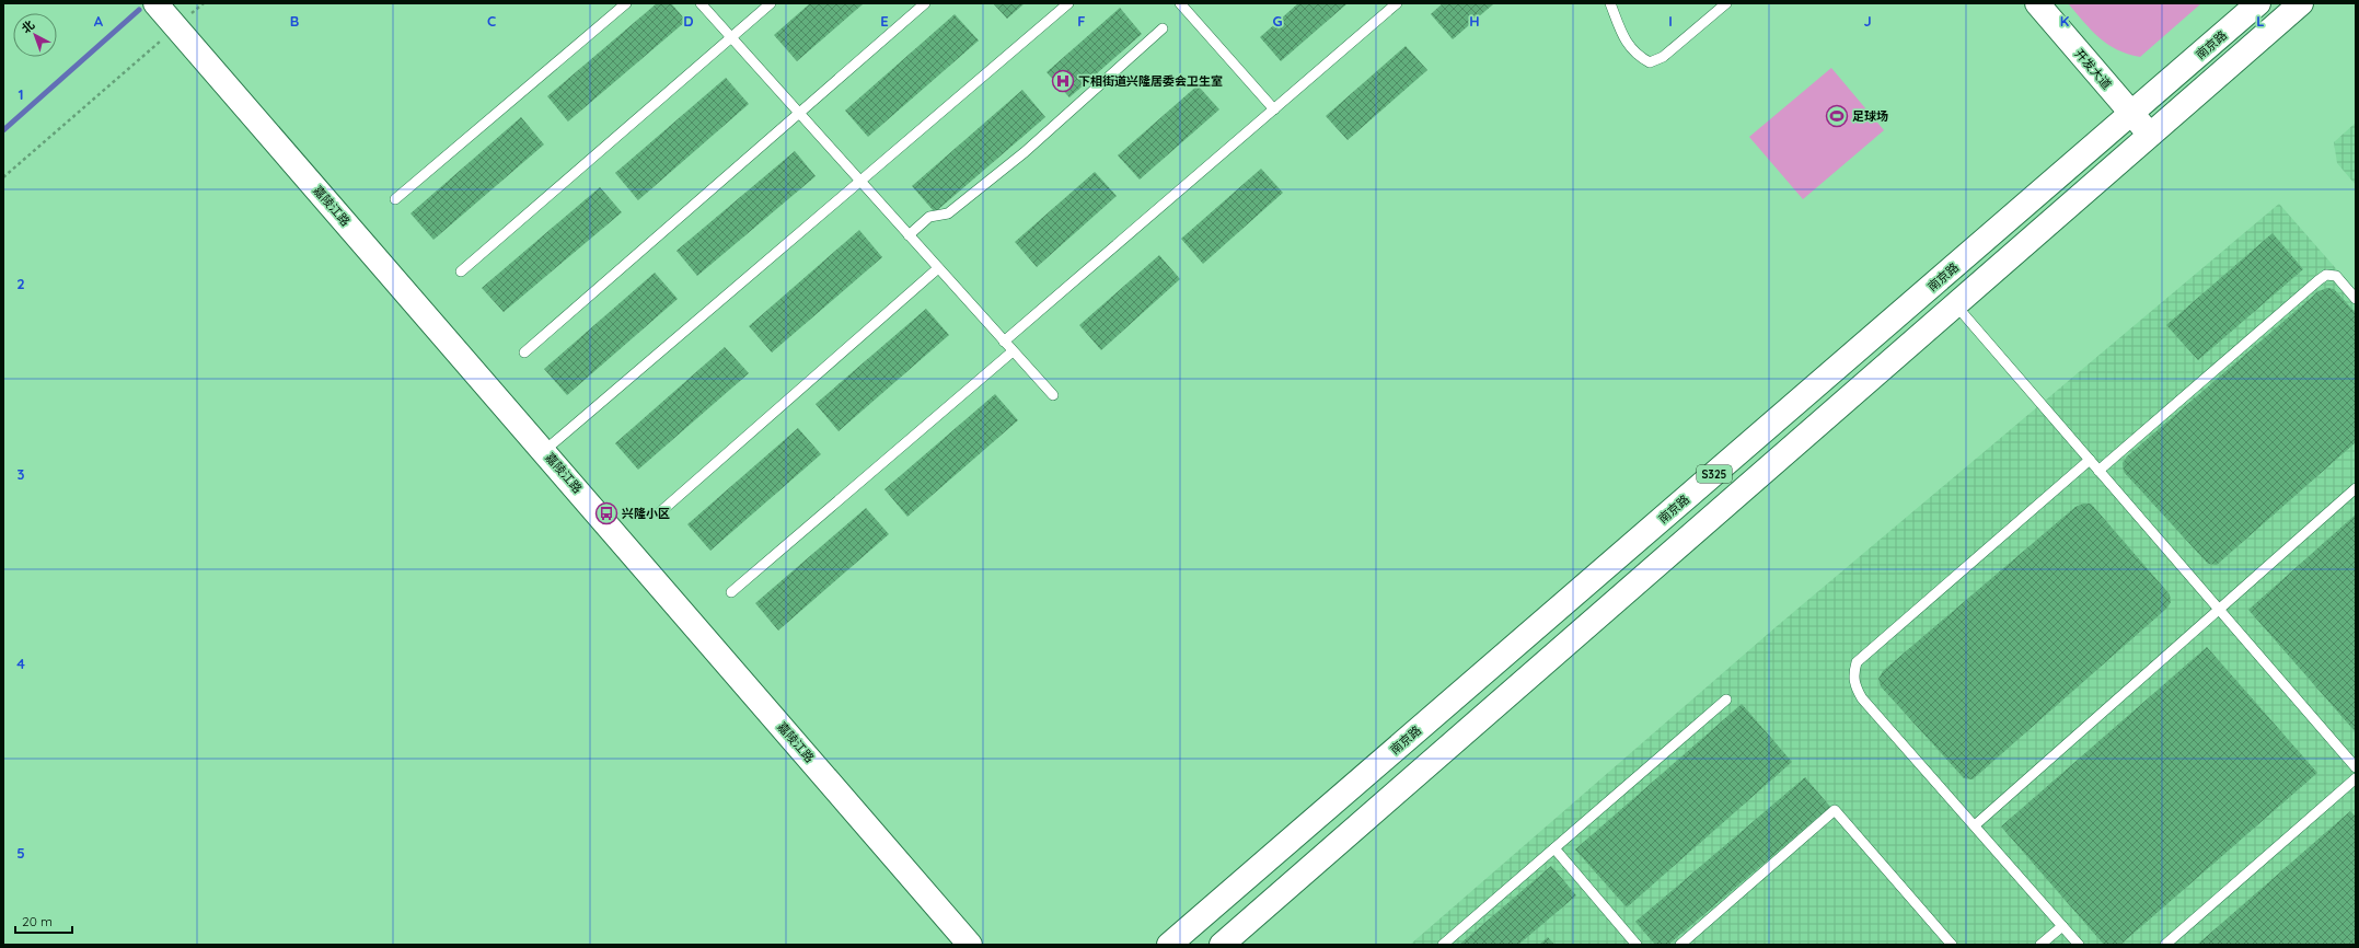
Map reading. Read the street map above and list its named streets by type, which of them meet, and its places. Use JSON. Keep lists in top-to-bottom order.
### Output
{
  "streets": {
    "main road": [
      "南京路",
      "开发大道",
      "嘉陵江路",
      "S325"
    ]
  },
  "crossings": [
    ["南京路", "开发大道"],
    ["开发大道", "S325"]
  ],
  "places": {
    "hospital": ["下相街道兴隆居委会卫生室"],
    "sports": ["足球场"],
    "bus stop": ["兴隆小区"]
  },
  "scale_bar": "20 m",
  "north": "top left",
  "grid": {
    "columns": [
      "A",
      "B",
      "C",
      "D",
      "E",
      "F",
      "G",
      "H",
      "I",
      "J",
      "K",
      "L"
    ],
    "rows": [
      "1",
      "2",
      "3",
      "4",
      "5"
    ]
  }
}
